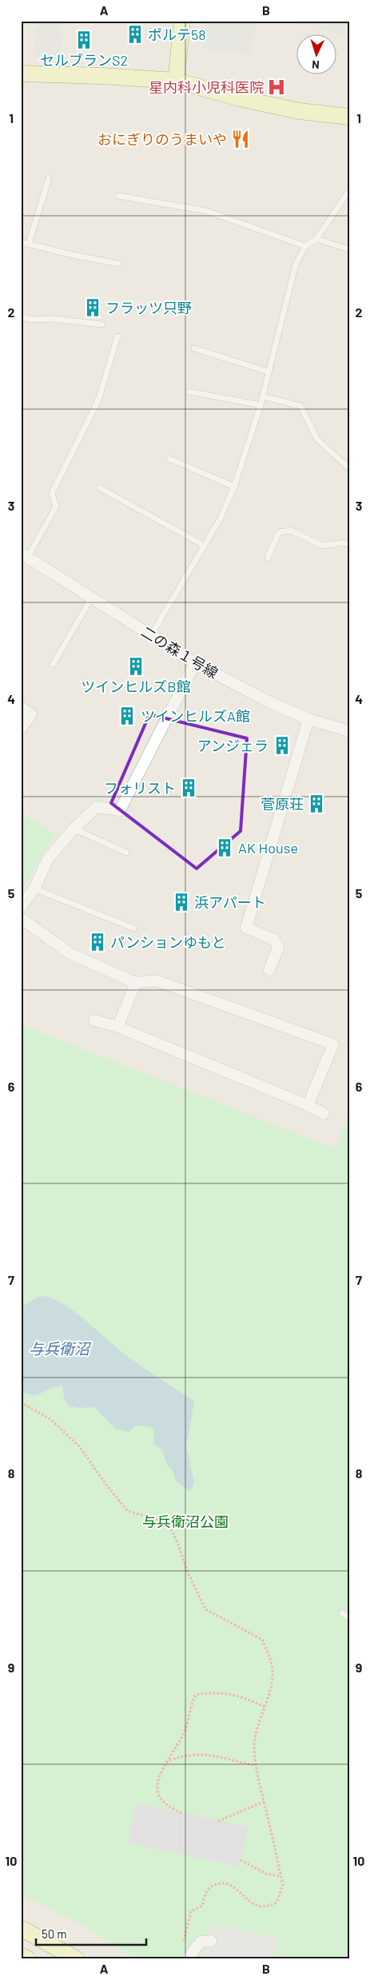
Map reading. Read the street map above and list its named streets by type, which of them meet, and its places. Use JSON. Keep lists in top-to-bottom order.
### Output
{
  "streets": {
    "street": ["二の森１号線"]
  },
  "water": ["与兵衛沼"],
  "parks": ["与兵衛沼公園"],
  "places": {
    "building": [
      "ポルテ58",
      "セルブランS2",
      "フラッツ只野",
      "ツインヒルズB館",
      "ツインヒルズA館",
      "アンジェラ",
      "フォリスト",
      "菅原荘",
      "AK House",
      "浜アパート",
      "パンションゆもと"
    ],
    "hospital": ["星内科小児科医院"],
    "restaurant": ["おにぎりのうまいや"]
  },
  "scale_bar": "50 m",
  "north": "bottom",
  "grid": {
    "columns": ["A", "B"],
    "rows": [
      "1",
      "2",
      "3",
      "4",
      "5",
      "6",
      "7",
      "8",
      "9",
      "10"
    ]
  }
}
